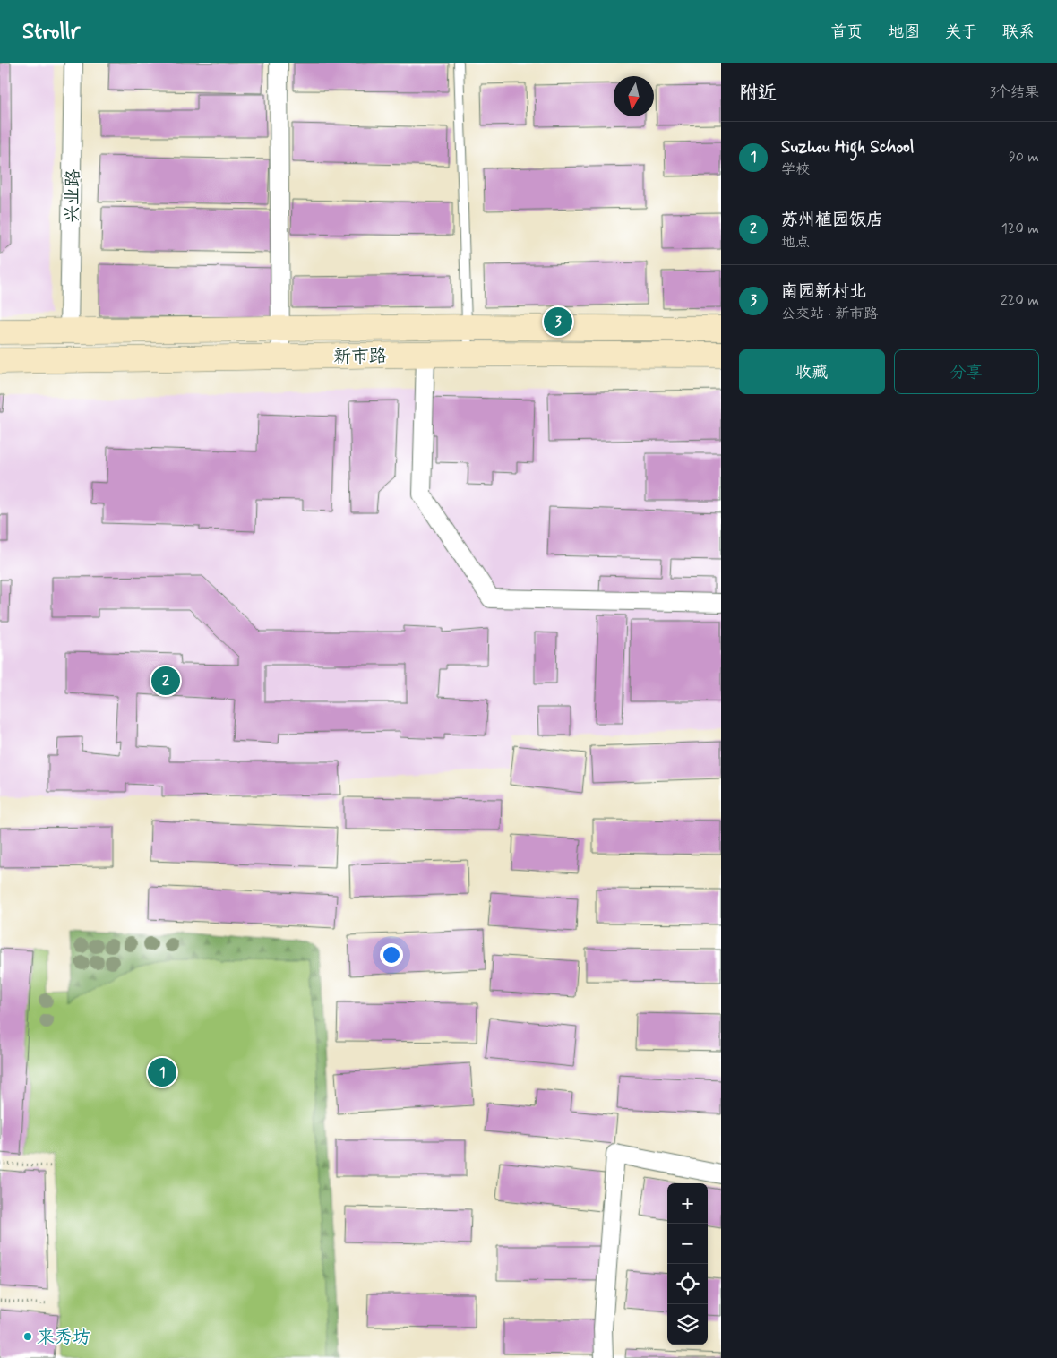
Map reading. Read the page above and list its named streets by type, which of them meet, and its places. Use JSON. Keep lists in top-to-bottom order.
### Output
{
  "streets": {
    "main road": ["新市路"],
    "street": ["兴业路"]
  },
  "crossings": [
    ["兴业路", "新市路"]
  ],
  "places": ["来秀坊"],
  "north": "bottom",
  "page": {
    "header": "Strollr",
    "nav": [
      "首页",
      "地图",
      "关于",
      "联系"
    ],
    "heading": ["附近", "3个结果"],
    "list": [
      {
        "mark": "1",
        "name": "Suzhou High School",
        "note": "学校",
        "value": "90 m"
      },
      {
        "mark": "2",
        "name": "苏州植园饭店",
        "note": "地点",
        "value": "120 m"
      },
      {
        "mark": "3",
        "name": "南园新村北",
        "note": "公交站 · 新市路",
        "value": "220 m"
      }
    ],
    "pins": ["3", "2", "1"],
    "buttons": ["收藏", "分享"],
    "map_buttons": ["+", "−"]
  }
}
